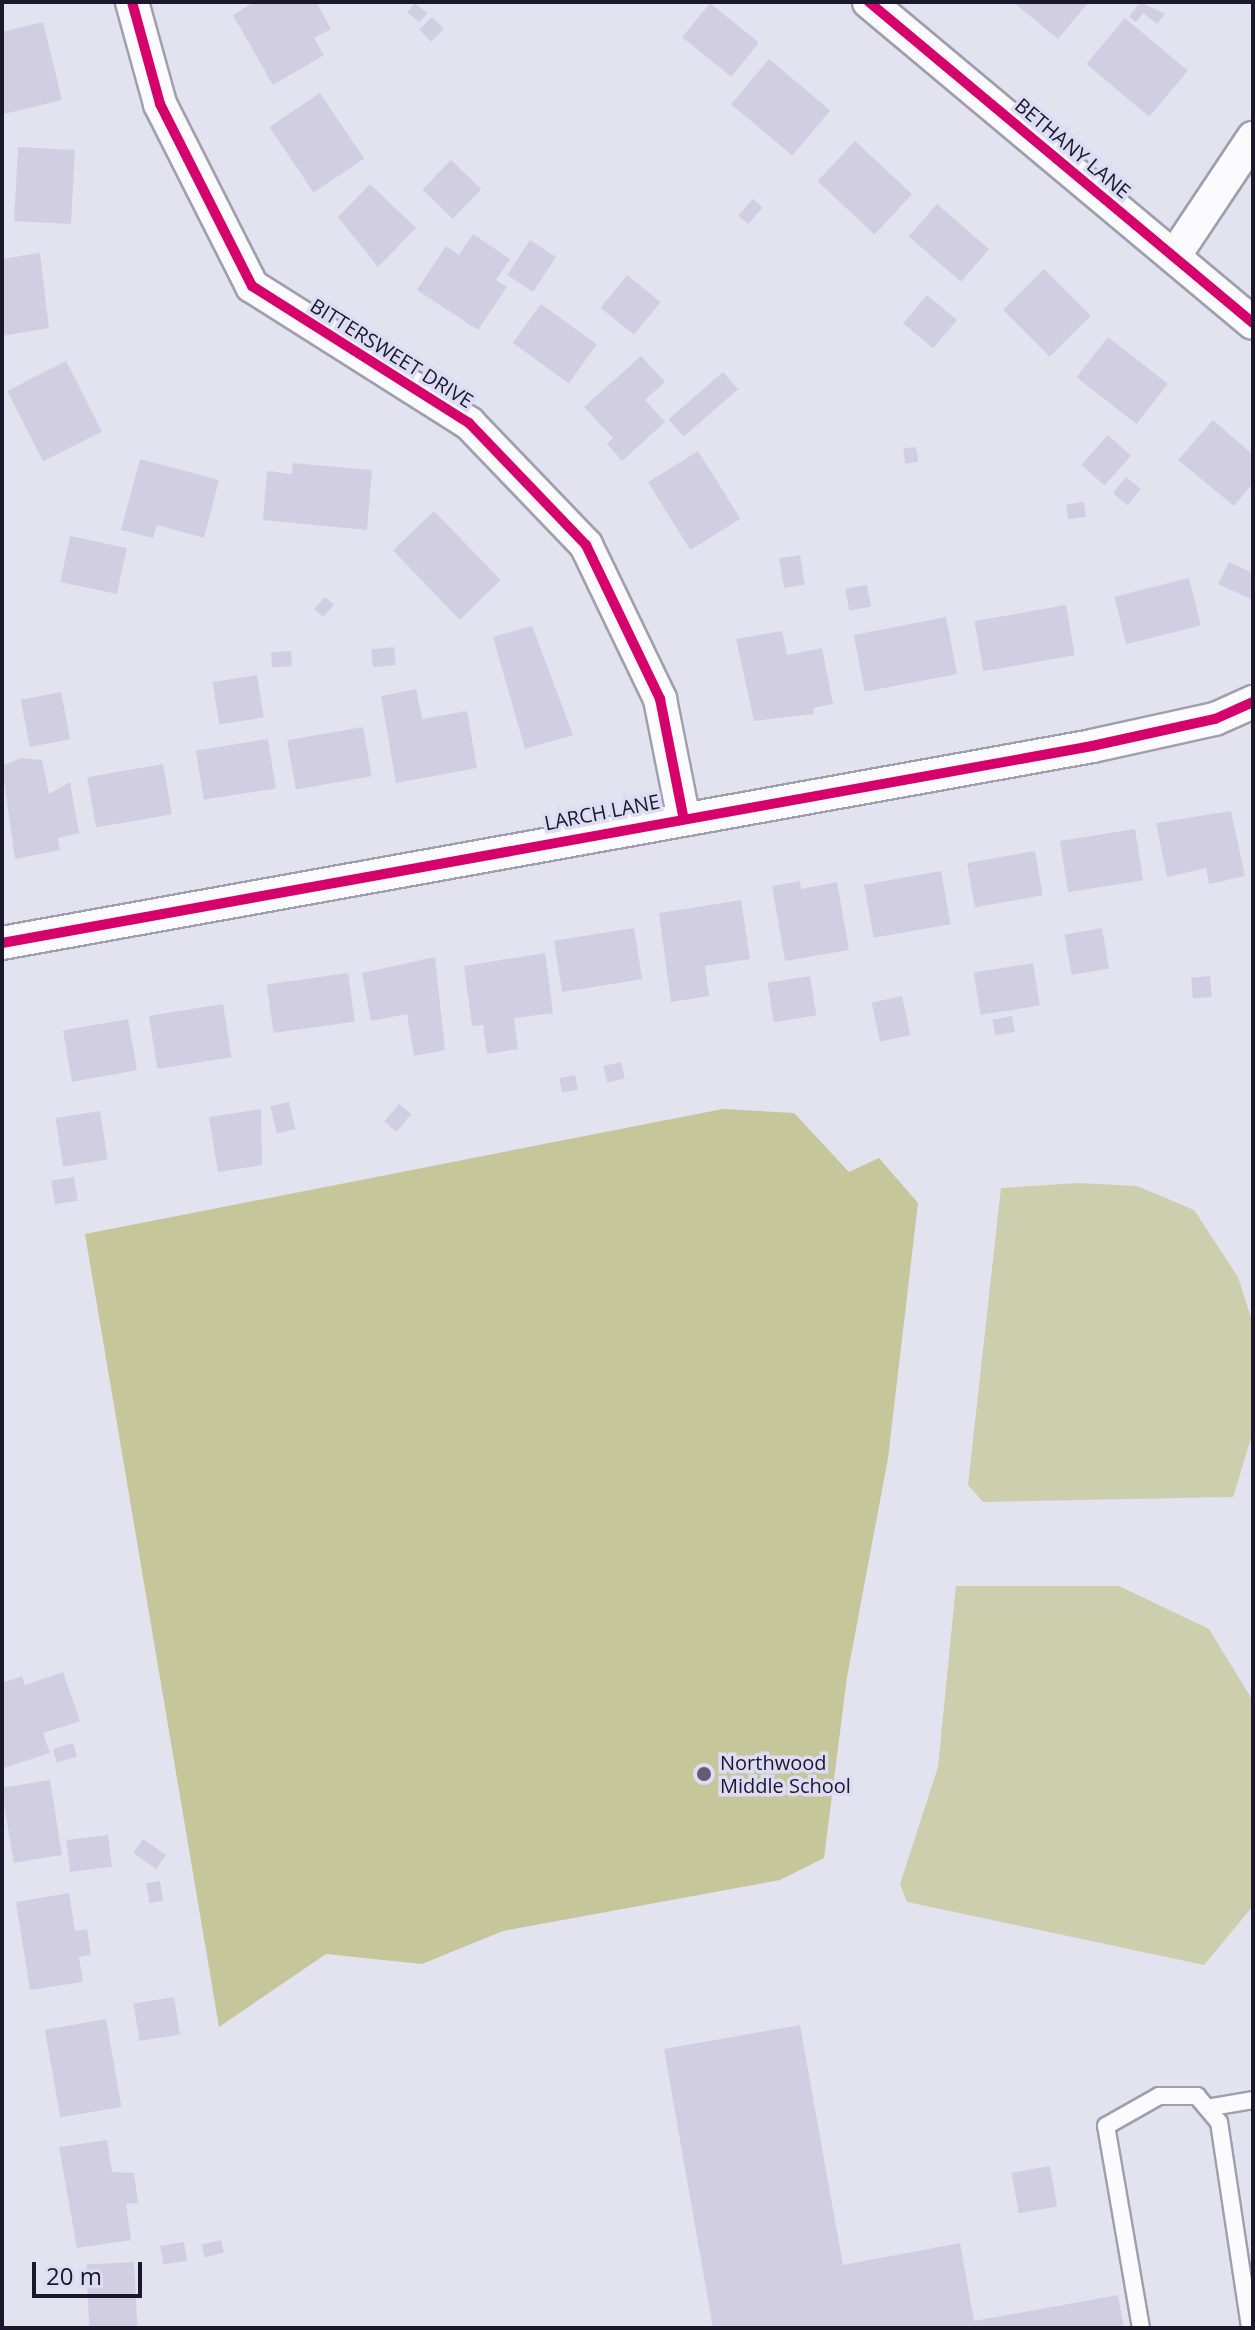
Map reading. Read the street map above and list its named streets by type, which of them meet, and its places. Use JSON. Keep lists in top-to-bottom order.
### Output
{
  "streets": {
    "street": ["BETHANY LANE", "BITTERSWEET DRIVE", "LARCH LANE"]
  },
  "crossings": [
    ["BITTERSWEET DRIVE", "LARCH LANE"]
  ],
  "places": ["Northwood Middle School"],
  "scale_bar": "20 m"
}
